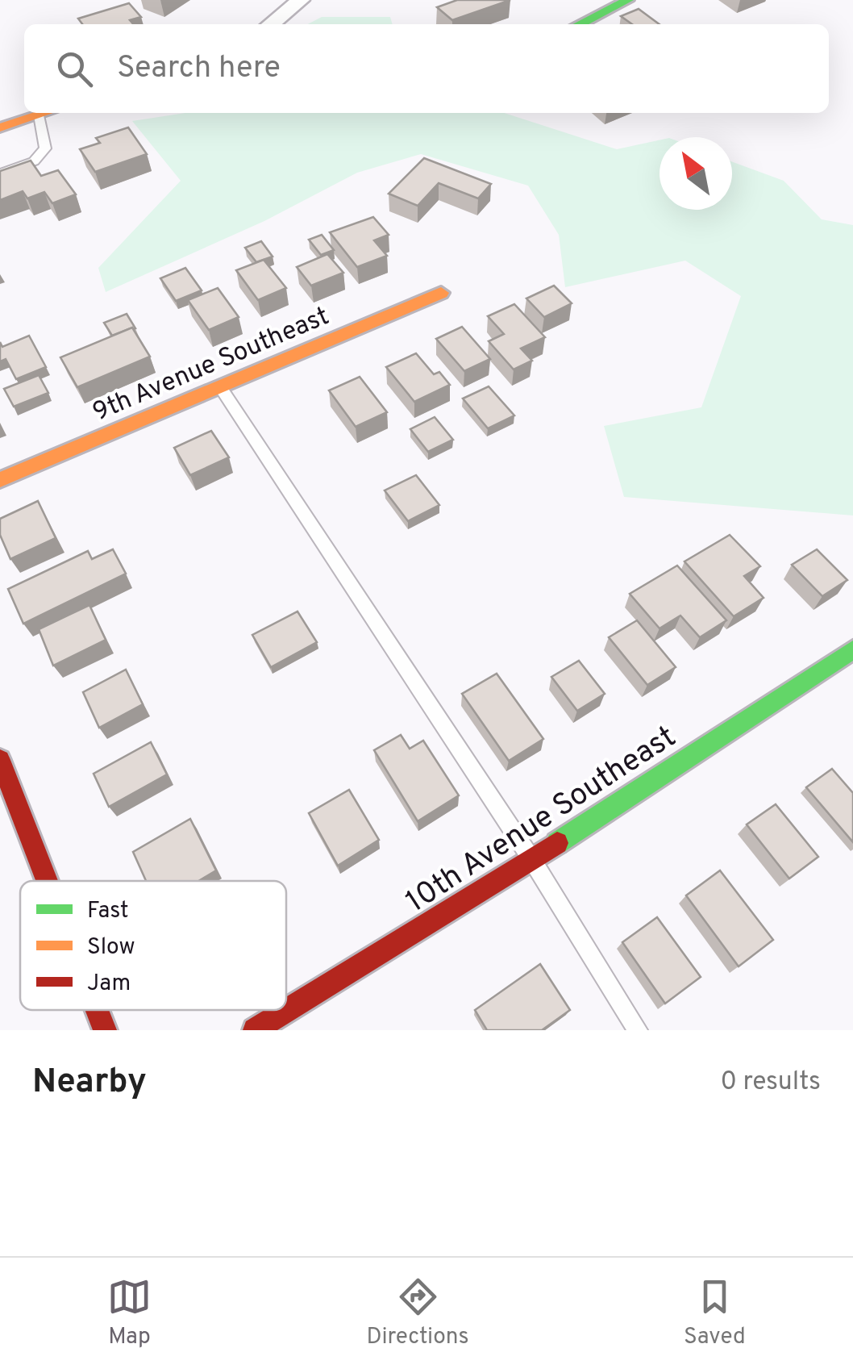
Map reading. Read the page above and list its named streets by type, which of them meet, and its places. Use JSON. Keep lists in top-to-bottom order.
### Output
{
  "streets": {
    "street": ["9th Avenue Southeast", "10th Avenue Southeast"]
  },
  "legend": ["Fast", "Slow", "Jam"],
  "north": "top left",
  "page": {
    "search": "Search here",
    "heading": ["Nearby", "0 results"],
    "nav": ["Map", "Directions", "Saved"]
  }
}
